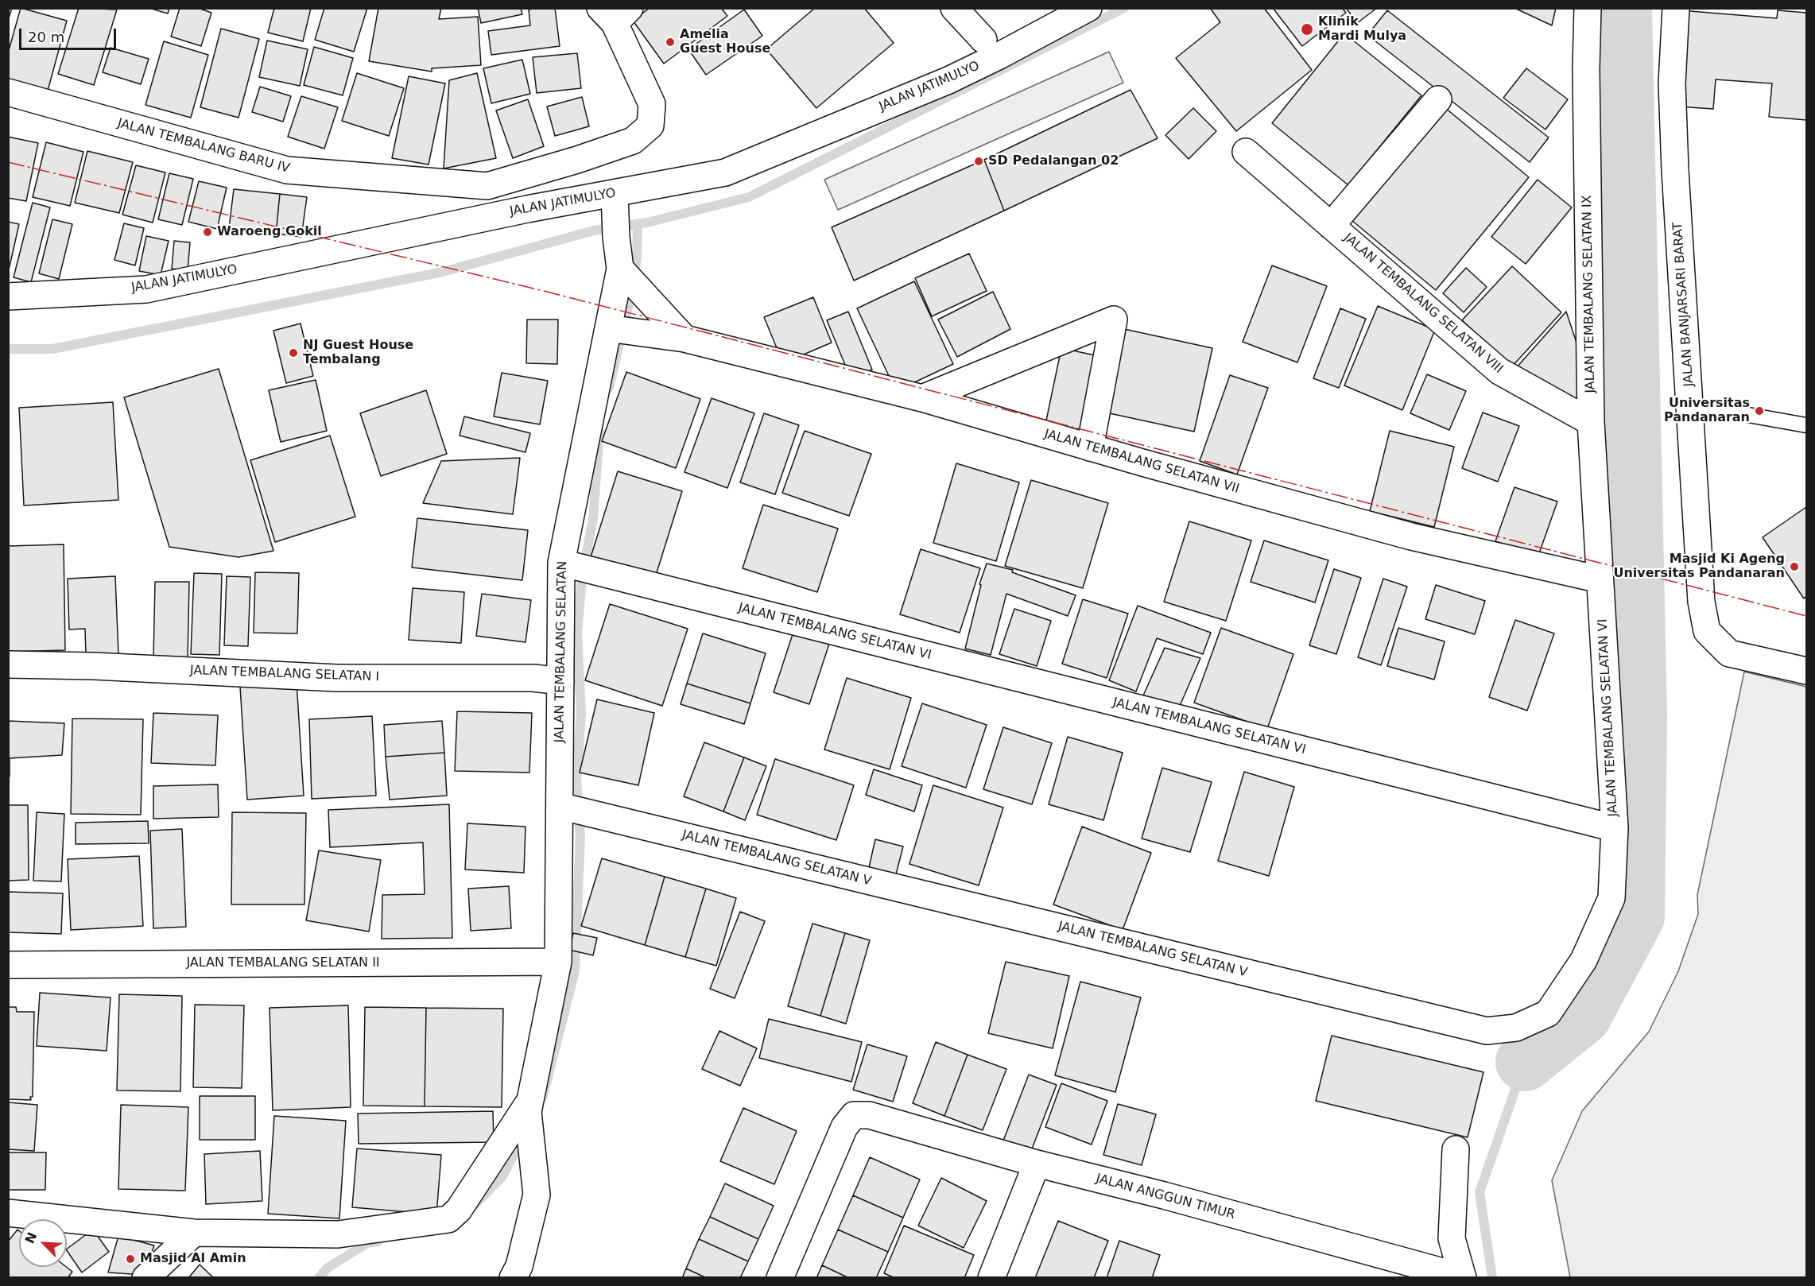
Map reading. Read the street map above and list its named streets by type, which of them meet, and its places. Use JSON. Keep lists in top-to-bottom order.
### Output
{
  "streets": {
    "street": [
      "JALAN JATIMULYO",
      "JALAN TEMBALANG BARU IV",
      "JALAN TEMBALANG SELATAN IX",
      "JALAN TEMBALANG SELATAN VIII",
      "JALAN BANJARSARI BARAT",
      "JALAN TEMBALANG SELATAN VII",
      "JALAN TEMBALANG SELATAN VI",
      "JALAN TEMBALANG SELATAN",
      "JALAN TEMBALANG SELATAN I",
      "JALAN TEMBALANG SELATAN V",
      "JALAN TEMBALANG SELATAN II",
      "JALAN ANGGUN TIMUR"
    ]
  },
  "crossings": [
    ["JALAN JATIMULYO", "JALAN TEMBALANG SELATAN"],
    ["JALAN TEMBALANG SELATAN IX", "JALAN TEMBALANG SELATAN VIII"],
    ["JALAN TEMBALANG SELATAN IX", "JALAN TEMBALANG SELATAN VII"],
    ["JALAN TEMBALANG SELATAN IX", "JALAN TEMBALANG SELATAN VI"],
    ["JALAN TEMBALANG SELATAN VII", "JALAN TEMBALANG SELATAN VI"],
    ["JALAN TEMBALANG SELATAN VII", "JALAN TEMBALANG SELATAN"],
    ["JALAN TEMBALANG SELATAN VI", "JALAN TEMBALANG SELATAN"],
    ["JALAN TEMBALANG SELATAN VI", "JALAN TEMBALANG SELATAN V"],
    ["JALAN TEMBALANG SELATAN", "JALAN TEMBALANG SELATAN I"],
    ["JALAN TEMBALANG SELATAN", "JALAN TEMBALANG SELATAN V"],
    ["JALAN TEMBALANG SELATAN", "JALAN TEMBALANG SELATAN II"]
  ],
  "places": [
    "Klinik Mardi Mulya",
    "Amelia Guest House",
    "SD Pedalangan 02",
    "Waroeng Gokil",
    "NJ Guest House Tembalang",
    "Universitas Pandanaran",
    "Masjid Ki Ageng Universitas Pandanaran",
    "Masjid Al Amin"
  ],
  "scale_bar": "20 m",
  "north": "top left"
}
